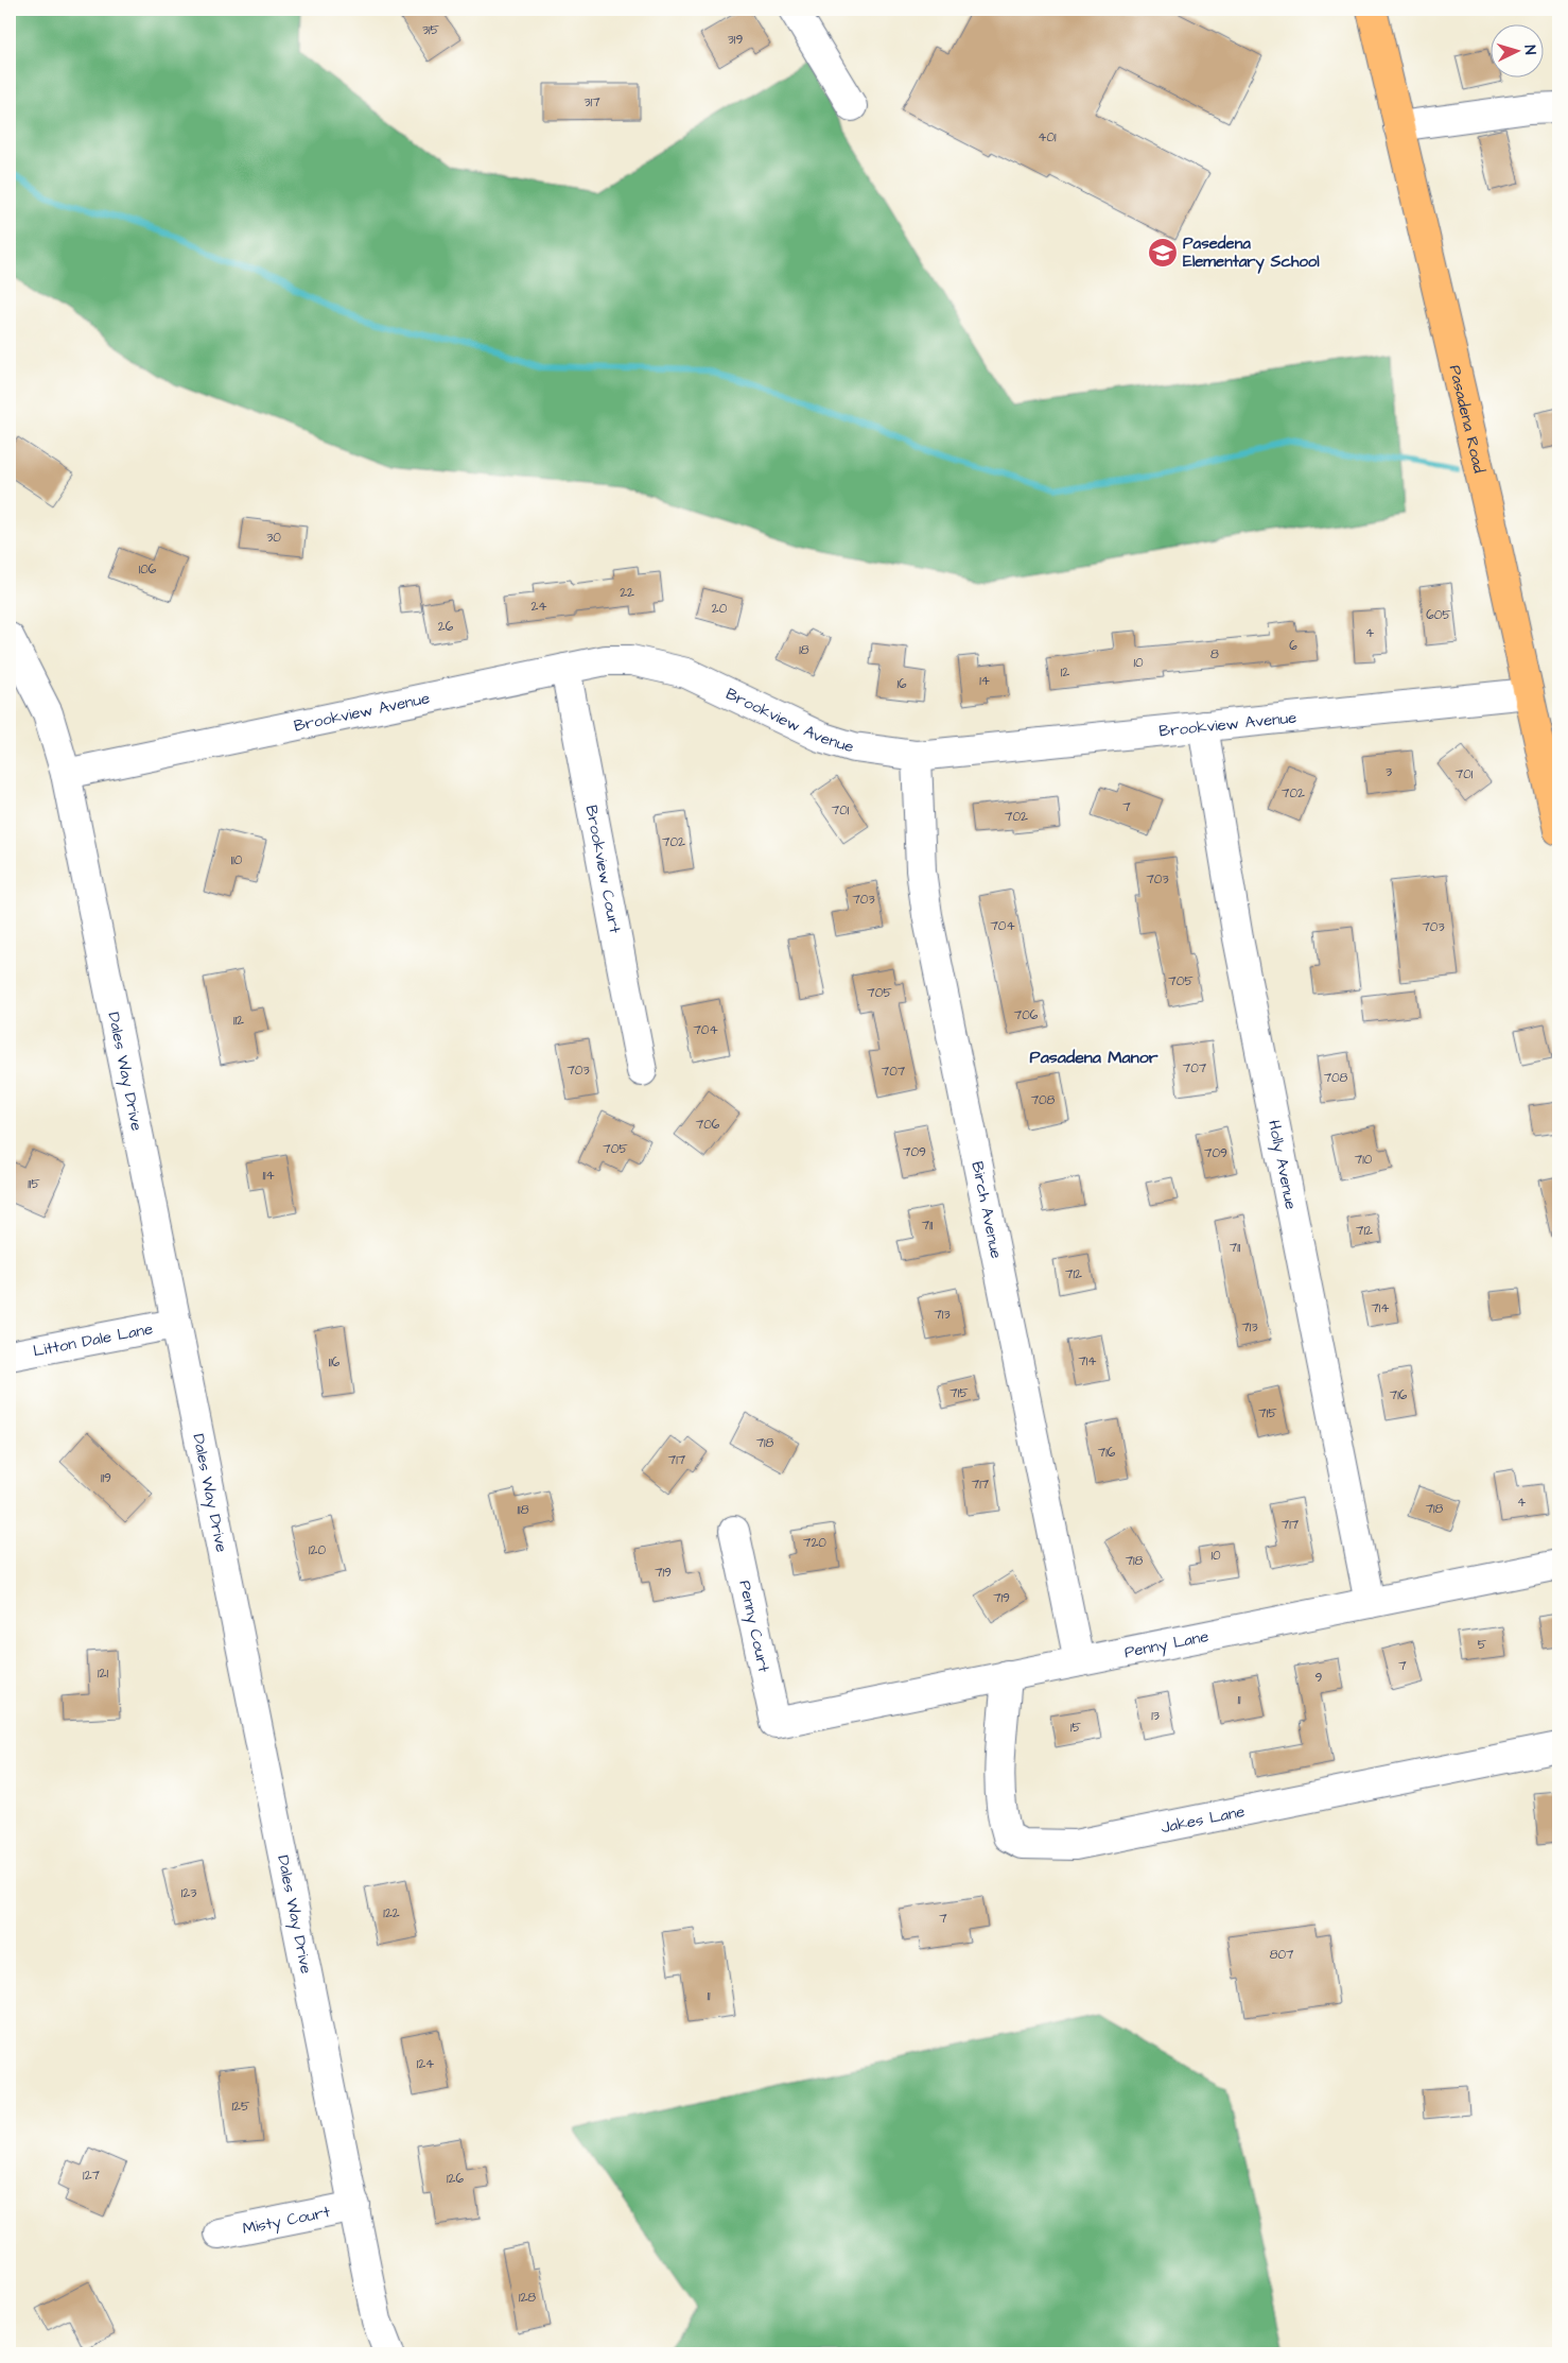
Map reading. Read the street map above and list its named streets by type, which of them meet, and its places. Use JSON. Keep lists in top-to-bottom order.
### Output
{
  "streets": {
    "main road": ["Pasadena Road"],
    "street": [
      "Brookview Avenue",
      "Brookview Court",
      "Dales Way Drive",
      "Holly Avenue",
      "Birch Avenue",
      "Litton Dale Lane",
      "Penny Court",
      "Penny Lane",
      "Jakes Lane",
      "Misty Court"
    ]
  },
  "crossings": [
    ["Pasadena Road", "Brookview Avenue"],
    ["Brookview Avenue", "Brookview Court"],
    ["Brookview Avenue", "Dales Way Drive"],
    ["Brookview Avenue", "Holly Avenue"],
    ["Brookview Avenue", "Birch Avenue"],
    ["Dales Way Drive", "Litton Dale Lane"],
    ["Dales Way Drive", "Misty Court"],
    ["Holly Avenue", "Penny Lane"],
    ["Birch Avenue", "Penny Lane"],
    ["Penny Court", "Penny Lane"],
    ["Penny Lane", "Jakes Lane"]
  ],
  "districts": ["Pasadena Manor"],
  "places": {
    "school or university": ["Pasedena Elementary School"]
  },
  "house_numbers": [
    "315",
    "319",
    "317",
    "401",
    "30",
    "106",
    "22",
    "24",
    "20",
    "605",
    "26",
    "4",
    "6",
    "18",
    "8",
    "10",
    "12",
    "14",
    "16",
    "3",
    "701",
    "702",
    "7",
    "701",
    "702",
    "702",
    "110",
    "703",
    "703",
    "704",
    "703",
    "705",
    "705",
    "706",
    "112",
    "704",
    "707",
    "703",
    "707",
    "708",
    "708",
    "706",
    "705",
    "709",
    "709",
    "710",
    "114",
    "115",
    "711",
    "712",
    "711",
    "712",
    "714",
    "713",
    "713",
    "714",
    "116",
    "715",
    "716",
    "715",
    "718",
    "716",
    "717",
    "119",
    "717",
    "4",
    "718",
    "118",
    "717",
    "720",
    "120",
    "10",
    "718",
    "719",
    "719",
    "5",
    "7",
    "121",
    "9",
    "11",
    "13",
    "15",
    "123",
    "122",
    "7",
    "807",
    "11",
    "124",
    "125",
    "127",
    "126",
    "128"
  ],
  "north": "right"
}
